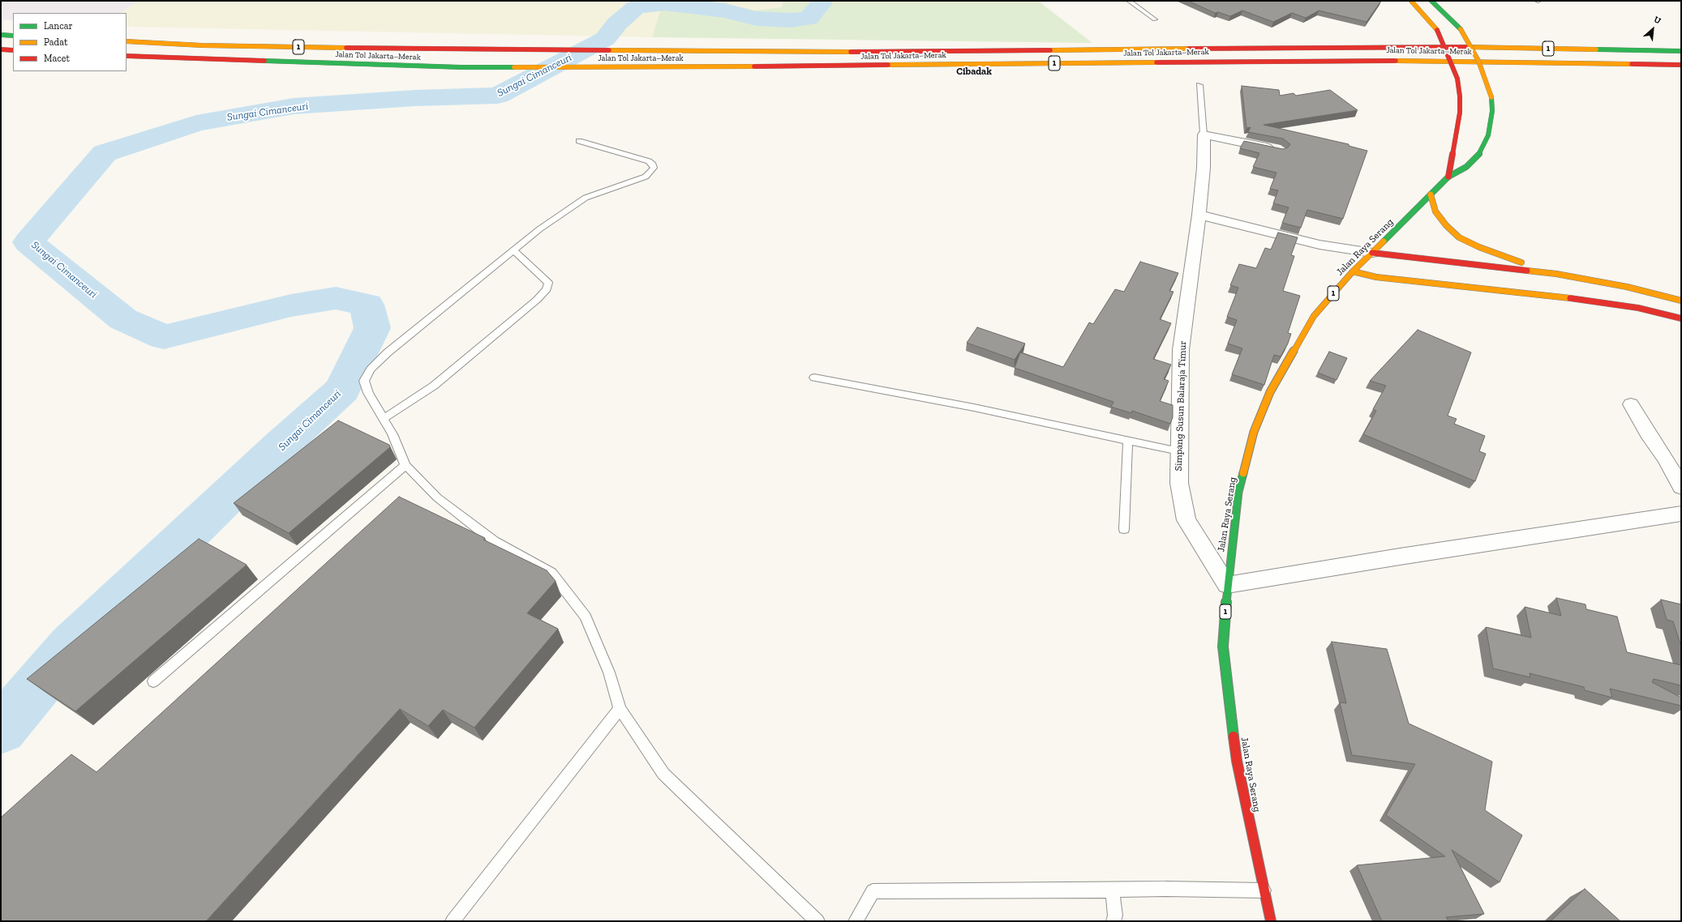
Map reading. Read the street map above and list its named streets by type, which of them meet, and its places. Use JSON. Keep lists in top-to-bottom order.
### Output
{
  "streets": {
    "highway": ["1", "Jalan Tol Jakarta–Merak", "Jalan Raya Serang"],
    "street": ["Simpang Susun Balaraja Timur"]
  },
  "crossings": [
    ["Jalan Raya Serang", "Simpang Susun Balaraja Timur"]
  ],
  "districts": ["Cibadak"],
  "water": ["Sungai Cimanceuri"],
  "legend": ["Lancar", "Padat", "Macet"],
  "north": "top right"
}
